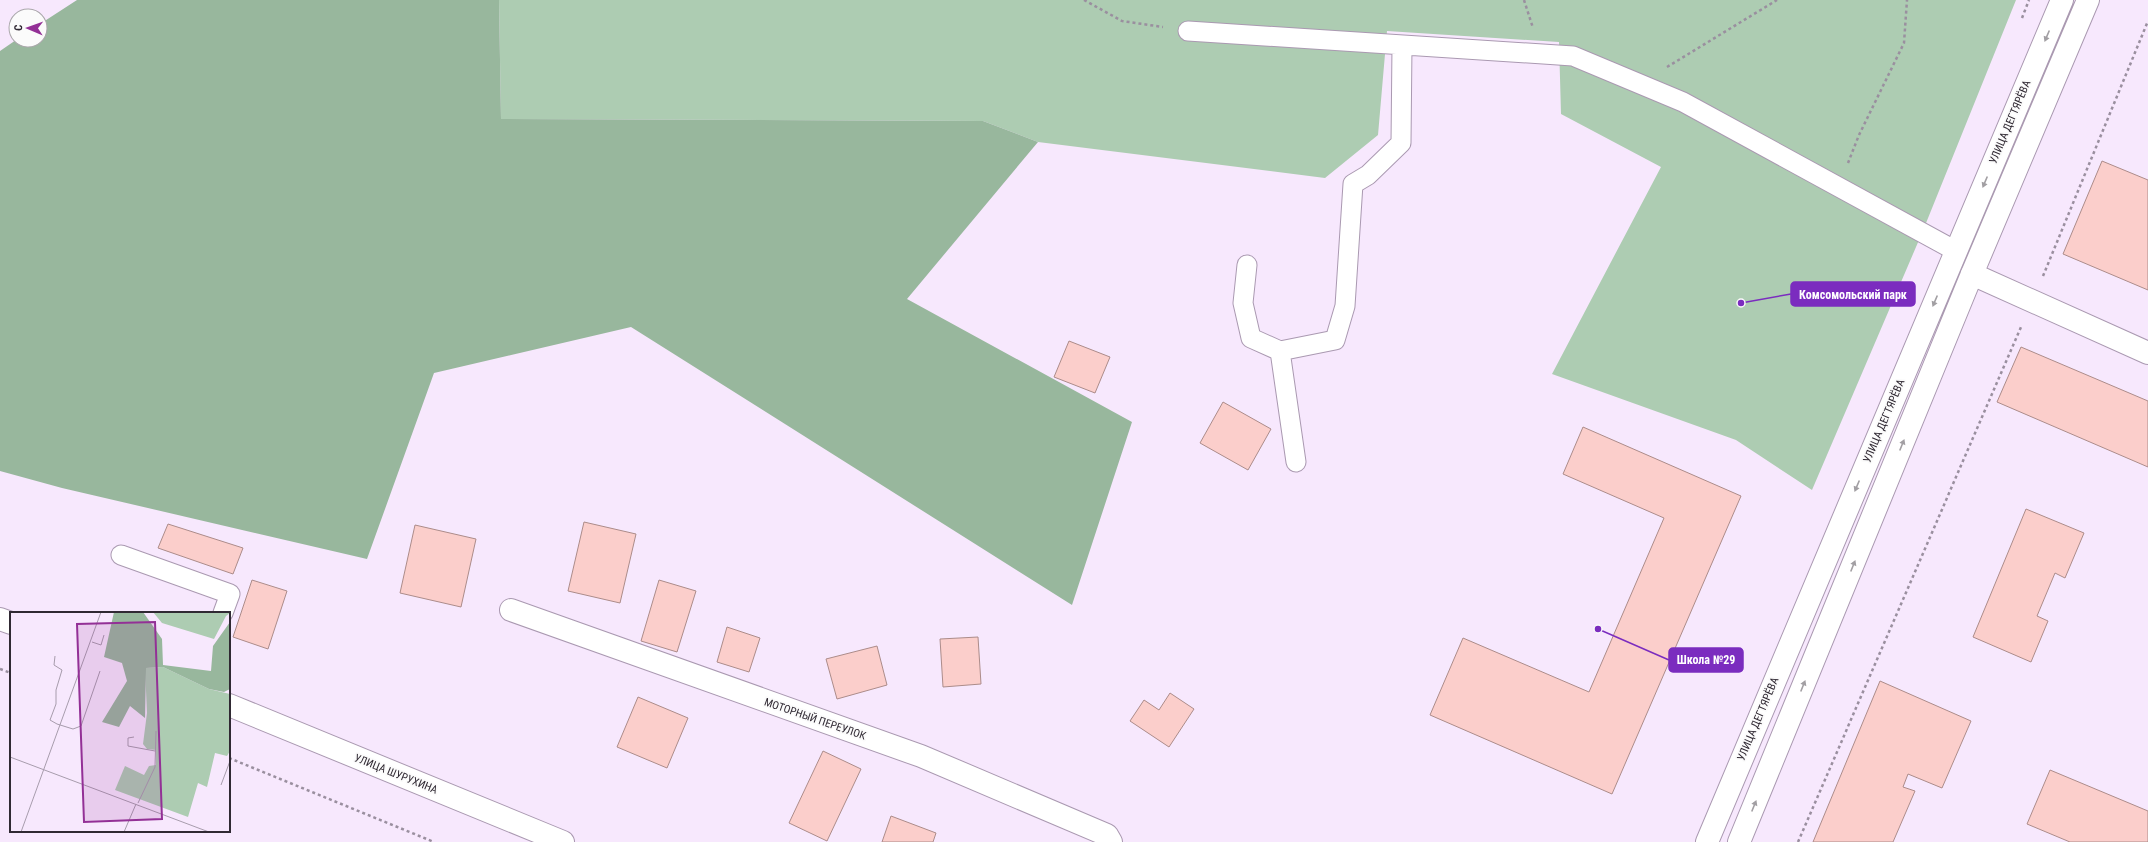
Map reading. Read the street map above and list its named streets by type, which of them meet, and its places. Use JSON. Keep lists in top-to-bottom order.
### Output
{
  "streets": {
    "main road": ["УЛИЦА ДЕГТЯРЁВА", "МОТОРНЫЙ ПЕРЕУЛОК", "УЛИЦА ШУРУХИНА"]
  },
  "places": ["Комсомольский парк", "Школа №29"],
  "north": "left"
}
